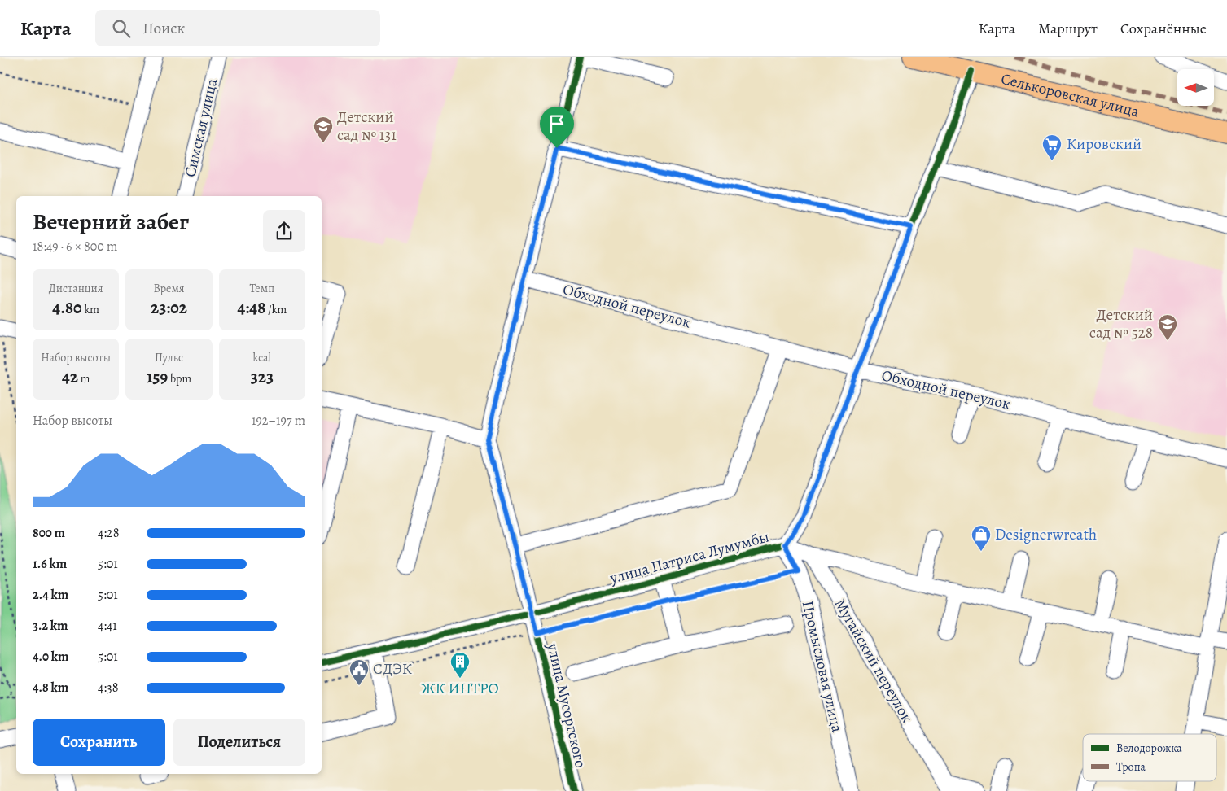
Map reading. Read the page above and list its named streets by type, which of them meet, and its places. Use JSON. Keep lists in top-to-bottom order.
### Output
{
  "streets": {
    "main road": ["Селькоровская улица"],
    "street": [
      "Симская улица",
      "Обходной переулок",
      "улица Патриса Лумумбы",
      "Мугайский переулок",
      "Промысловая улица",
      "улица Мусоргского"
    ]
  },
  "crossings": [
    ["Селькоровская улица", "улица Патриса Лумумбы"],
    ["Обходной переулок", "улица Патриса Лумумбы"],
    ["Обходной переулок", "улица Мусоргского"],
    ["улица Патриса Лумумбы", "Промысловая улица"],
    ["улица Патриса Лумумбы", "улица Мусоргского"]
  ],
  "places": {
    "school or university": ["Детский сад № 131", "Детский сад № 528"],
    "supermarket": ["Кировский"],
    "shop": ["Designerwreath"],
    "building": ["ЖК ИНТРО"],
    "public building": ["СДЭК"]
  },
  "legend": ["Велодорожка", "Тропа"],
  "north": "left",
  "page": {
    "header": "Карта",
    "search": "Поиск",
    "nav": ["Карта", "Маршрут", "Сохранённые"],
    "heading": ["Вечерний забег", "18:49 · 6 × 800 m"],
    "stats": [
      ["Дистанция", "4.80 km"],
      ["Время", "23:02"],
      ["Темп", "4:48 /km"],
      ["Набор высоты", "42 m"],
      ["Пульс", "159 bpm"],
      ["kcal", "323"]
    ],
    "chart": ["Набор высоты", "192–197 m"],
    "list": [
      {
        "name": "800 m",
        "note": "4:28"
      },
      {
        "name": "1.6 km",
        "note": "5:01"
      },
      {
        "name": "2.4 km",
        "note": "5:01"
      },
      {
        "name": "3.2 km",
        "note": "4:41"
      },
      {
        "name": "4.0 km",
        "note": "5:01"
      },
      {
        "name": "4.8 km",
        "note": "4:38"
      }
    ],
    "buttons": ["Сохранить", "Поделиться"]
  }
}
